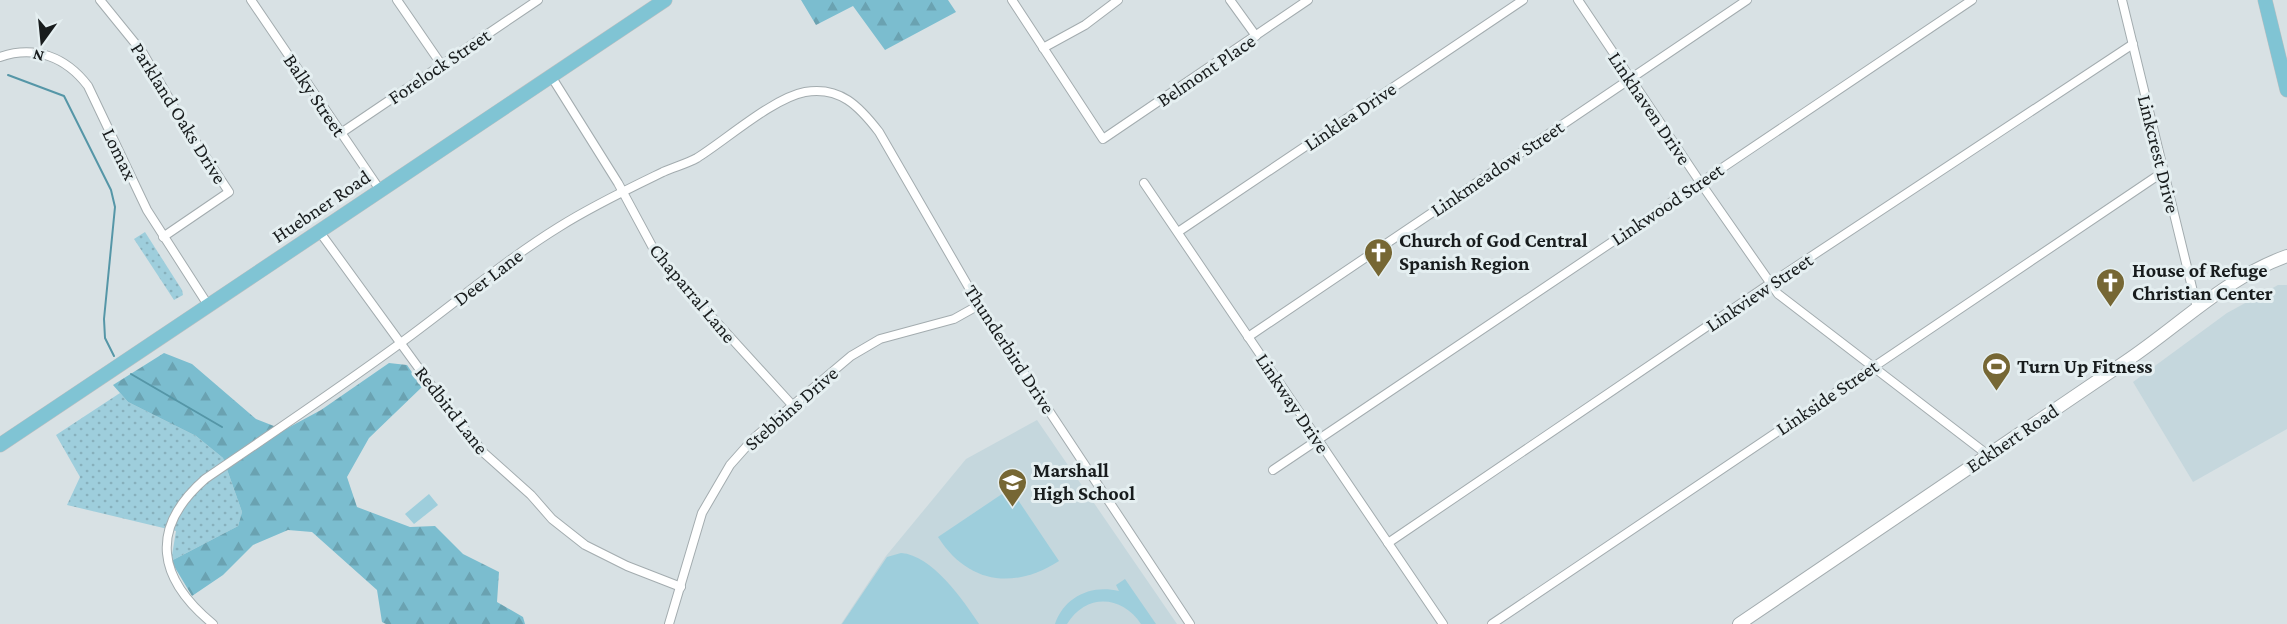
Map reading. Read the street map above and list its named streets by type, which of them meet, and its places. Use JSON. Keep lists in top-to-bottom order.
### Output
{
  "streets": {
    "main road": ["Huebner Road", "Eckhert Road"],
    "street": [
      "Forelock Street",
      "Belmont Place",
      "Balky Street",
      "Linkhaven Drive",
      "Parkland Oaks Drive",
      "Linklea Drive",
      "Lomax",
      "Linkcrest Drive",
      "Linkmeadow Street",
      "Linkwood Street",
      "Deer Lane",
      "Linkview Street",
      "Chaparral Lane",
      "Thunderbird Drive",
      "Linkside Street",
      "Linkway Drive",
      "Stebbins Drive",
      "Redbird Lane"
    ]
  },
  "crossings": [
    ["Forelock Street", "Balky Street"],
    ["Balky Street", "Huebner Road"],
    ["Linkhaven Drive", "Linkmeadow Street"],
    ["Linkhaven Drive", "Linkwood Street"],
    ["Linkhaven Drive", "Linkview Street"],
    ["Linkhaven Drive", "Linkside Street"],
    ["Linkhaven Drive", "Eckhert Road"],
    ["Parkland Oaks Drive", "Lomax"],
    ["Linklea Drive", "Linkway Drive"],
    ["Lomax", "Huebner Road"],
    ["Linkcrest Drive", "Linkview Street"],
    ["Linkcrest Drive", "Linkside Street"],
    ["Linkcrest Drive", "Eckhert Road"],
    ["Linkmeadow Street", "Linkway Drive"],
    ["Linkwood Street", "Linkway Drive"],
    ["Huebner Road", "Chaparral Lane"],
    ["Huebner Road", "Redbird Lane"],
    ["Deer Lane", "Chaparral Lane"],
    ["Deer Lane", "Thunderbird Drive"],
    ["Deer Lane", "Redbird Lane"],
    ["Linkview Street", "Linkway Drive"],
    ["Chaparral Lane", "Stebbins Drive"],
    ["Thunderbird Drive", "Stebbins Drive"],
    ["Stebbins Drive", "Redbird Lane"]
  ],
  "places": {
    "church": ["Church of God Central Spanish Region", "House of Refuge Christian Center"],
    "sports": ["Turn Up Fitness"],
    "school or university": ["Marshall High School"]
  },
  "north": "bottom"
}
